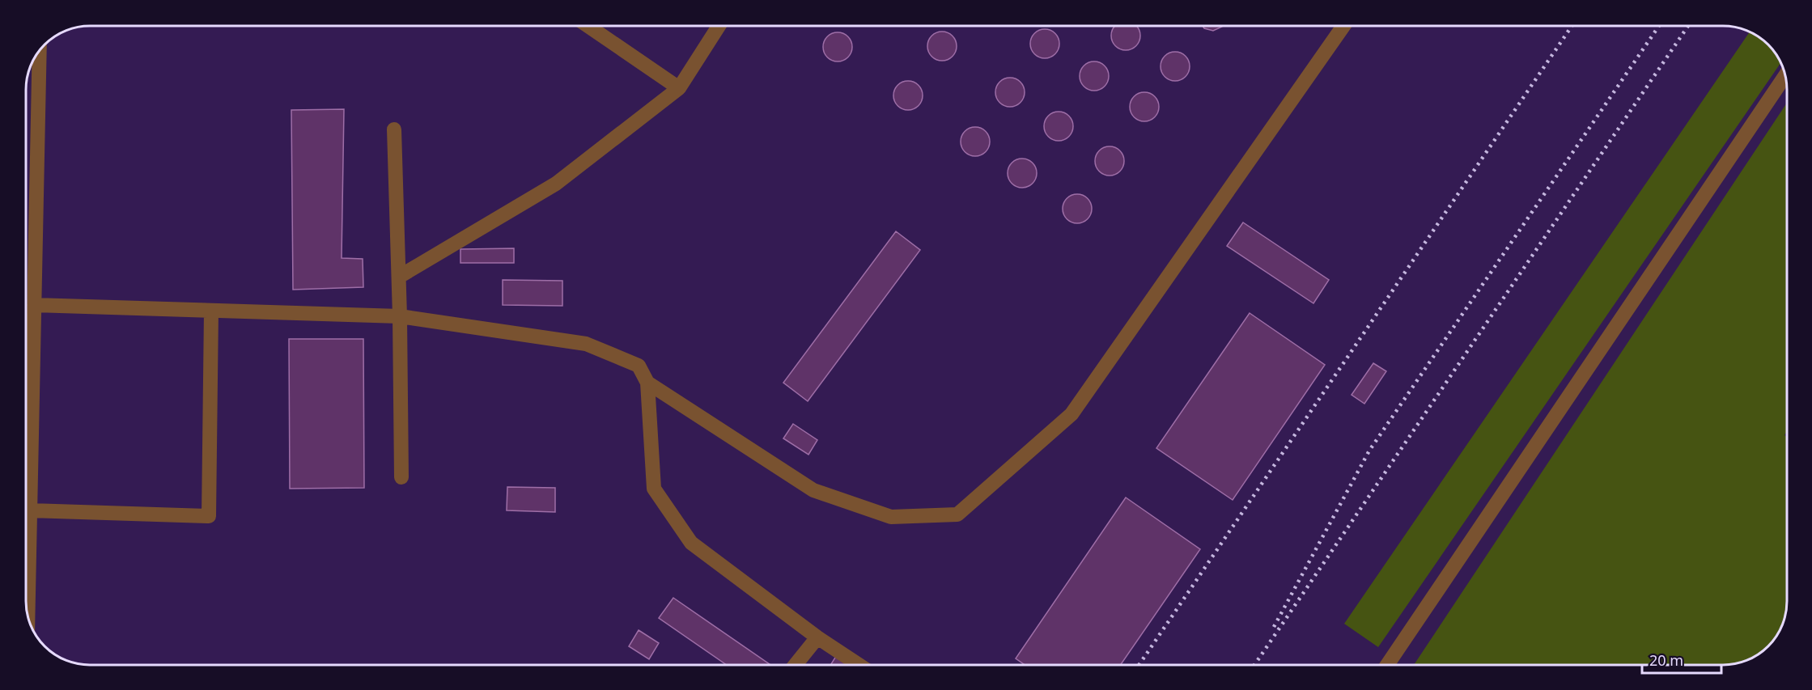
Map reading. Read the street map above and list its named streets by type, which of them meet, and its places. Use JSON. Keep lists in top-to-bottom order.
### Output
{
  "scale_bar": "20 m"
}
